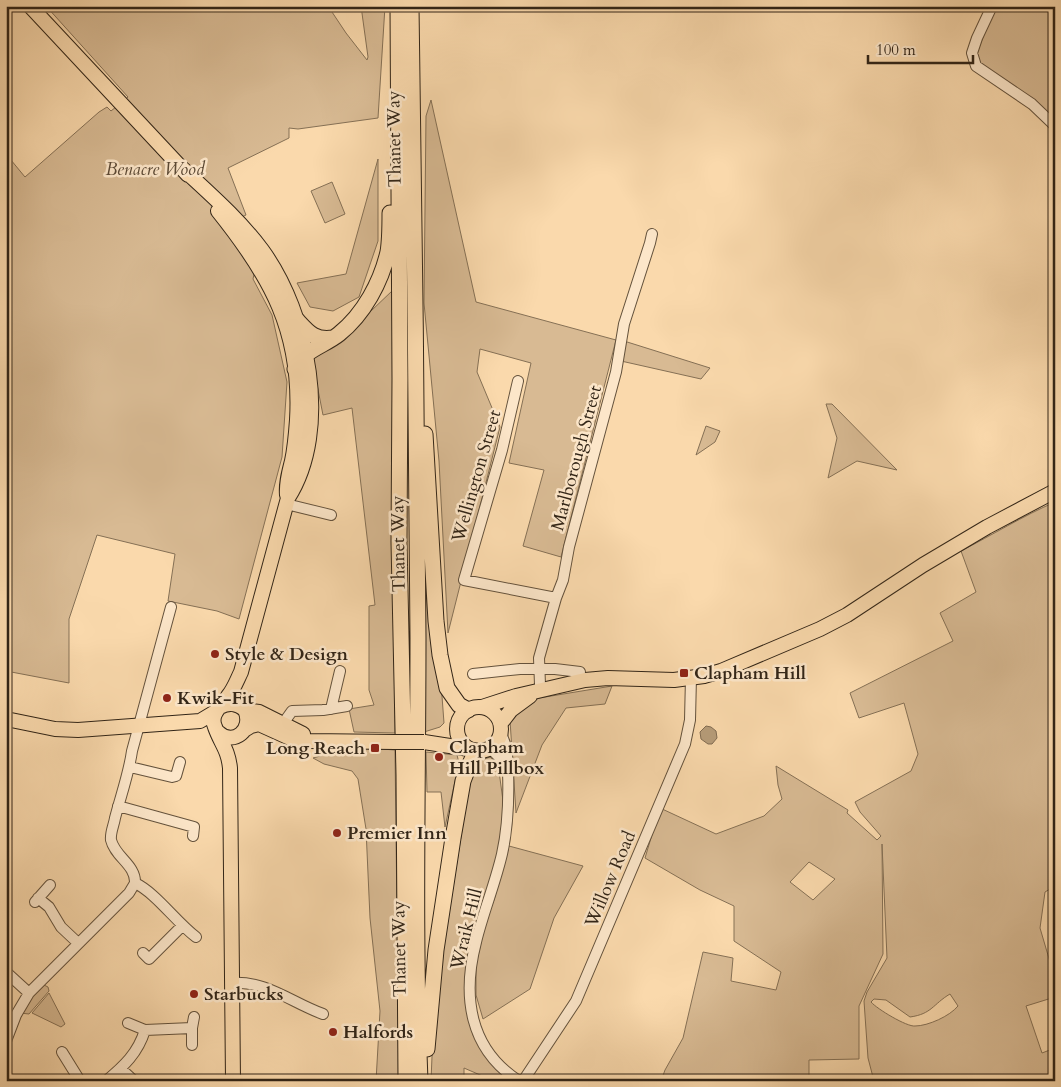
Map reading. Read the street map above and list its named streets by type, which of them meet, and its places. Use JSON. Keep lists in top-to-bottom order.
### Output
{
  "streets": {
    "highway": ["Thanet Way"],
    "street": [
      "Marlborough Street",
      "Wellington Street",
      "Willow Road",
      "Wraik Hill"
    ]
  },
  "crossings": [
    ["Marlborough Street", "Wellington Street"]
  ],
  "parks": ["Benacre Wood"],
  "places": {
    "other": [
      "Style & Design",
      "Kwik-Fit",
      "Clapham Hill Pillbox",
      "Premier Inn",
      "Starbucks",
      "Halfords"
    ],
    "transit": ["Clapham Hill", "Long Reach"]
  },
  "scale_bar": "100 m"
}
